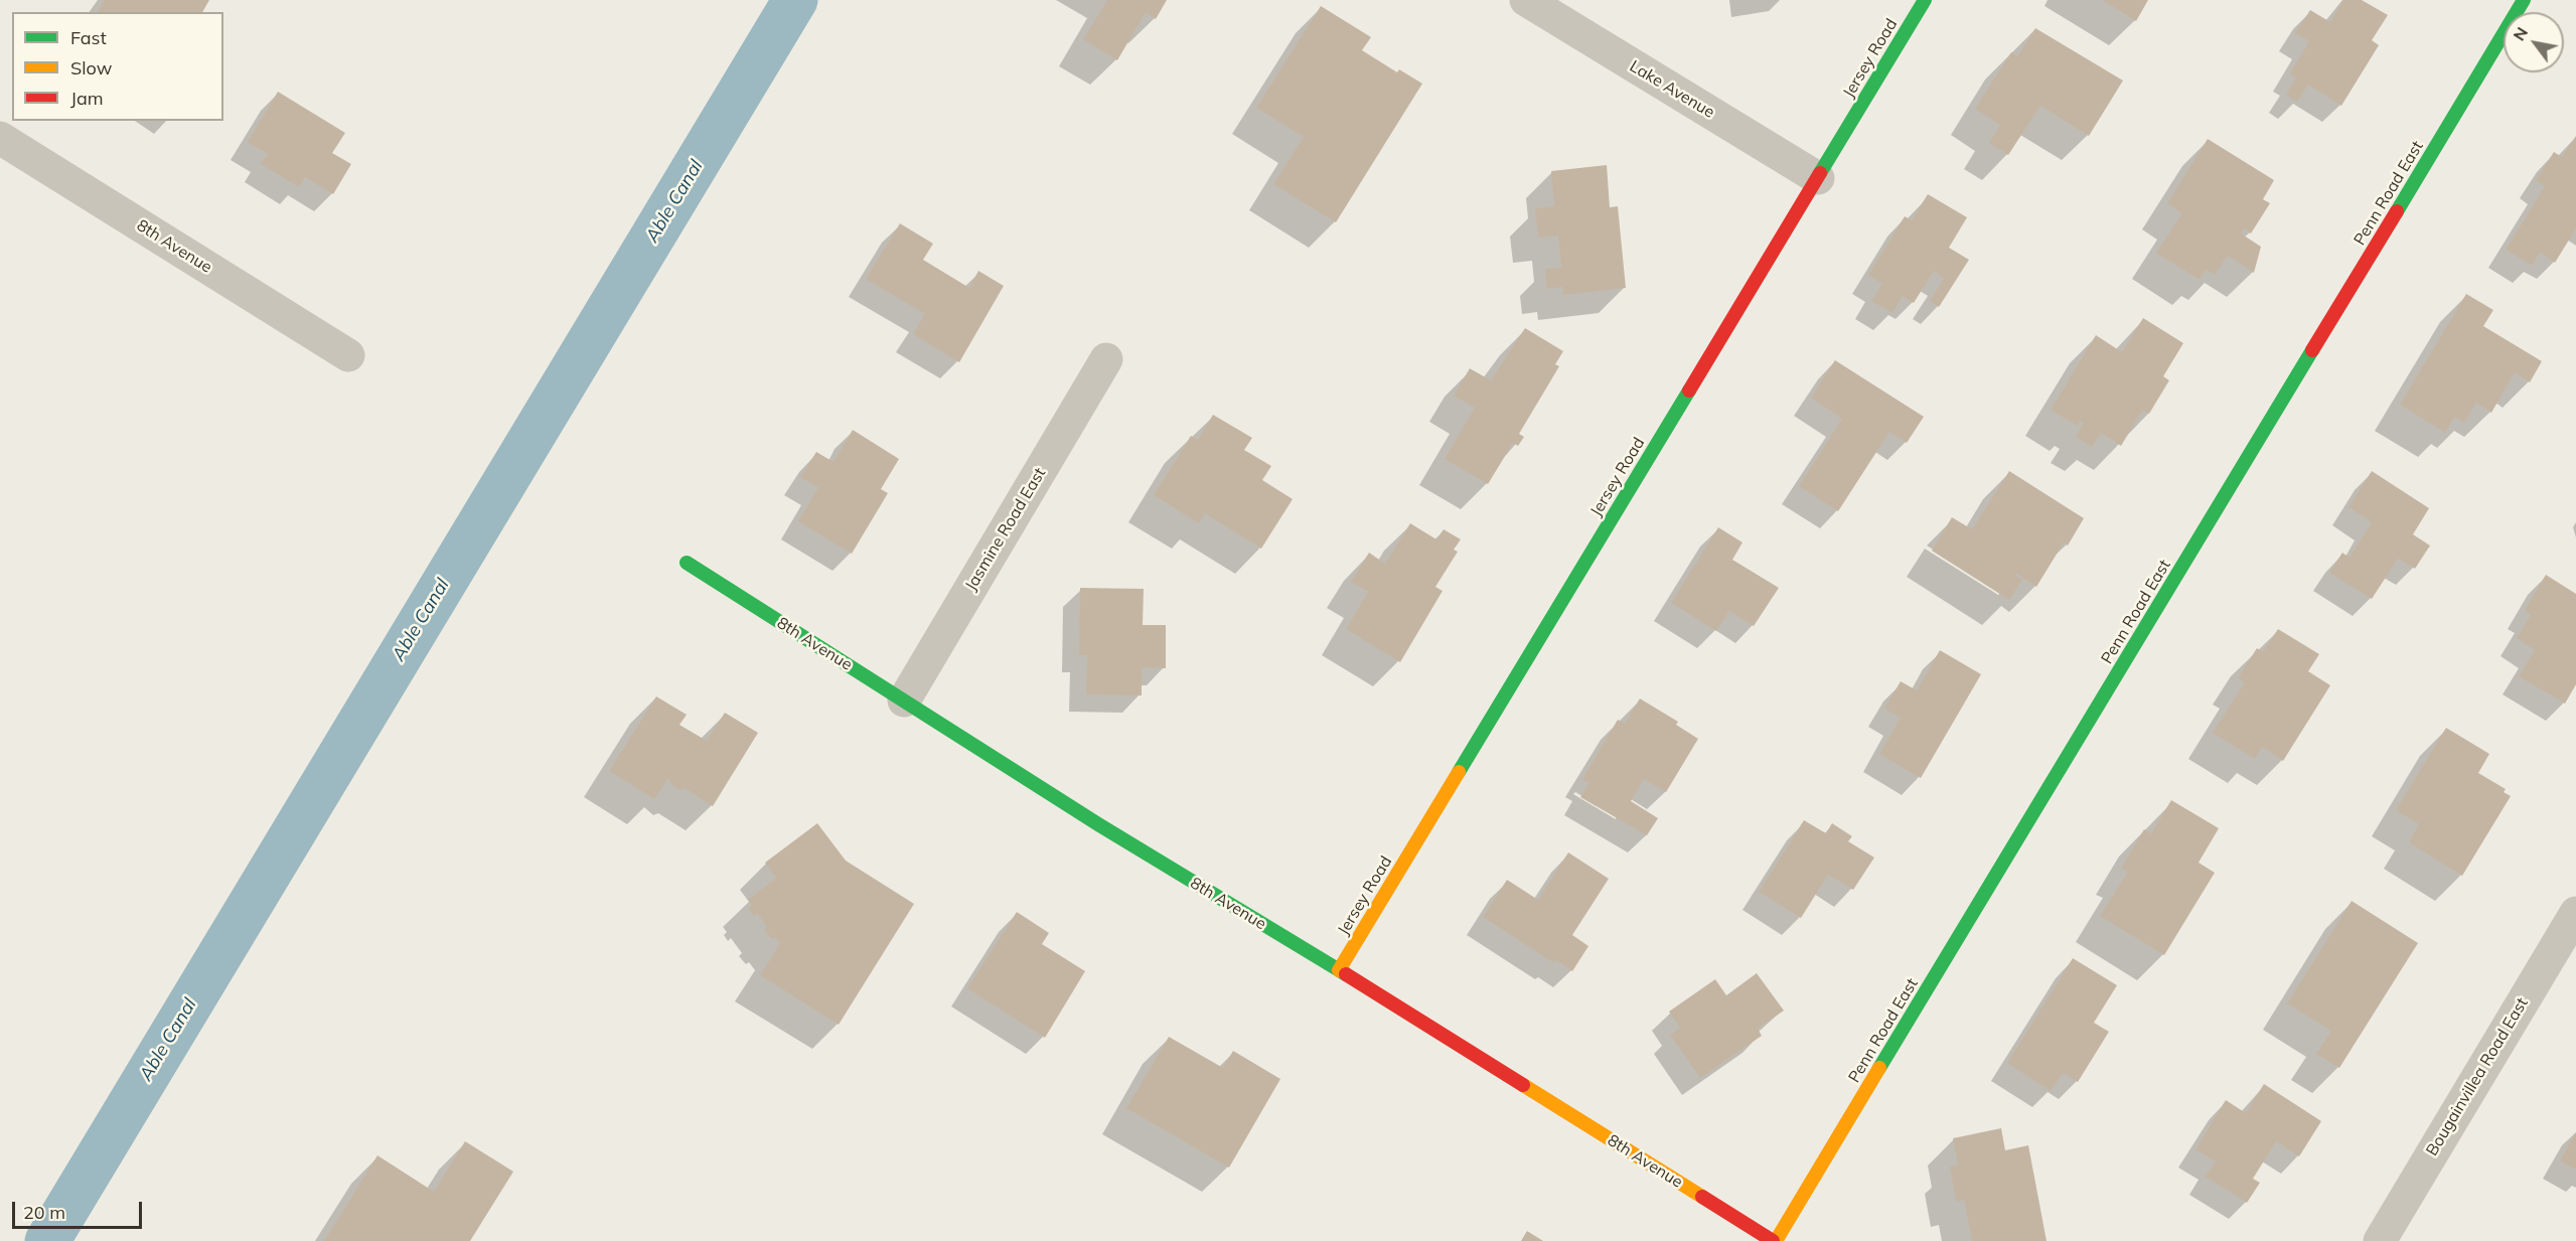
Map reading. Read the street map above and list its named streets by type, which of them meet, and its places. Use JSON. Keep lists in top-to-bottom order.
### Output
{
  "streets": {
    "street": [
      "Jersey Road",
      "Lake Avenue",
      "Penn Road East",
      "8th Avenue",
      "Jasmine Road East",
      "Bougainvillea Road East"
    ]
  },
  "crossings": [
    ["Jersey Road", "Lake Avenue"],
    ["Jersey Road", "8th Avenue"],
    ["Penn Road East", "8th Avenue"],
    ["8th Avenue", "Jasmine Road East"]
  ],
  "water": ["Able Canal"],
  "legend": ["Fast", "Slow", "Jam"],
  "scale_bar": "20 m",
  "north": "top left"
}
